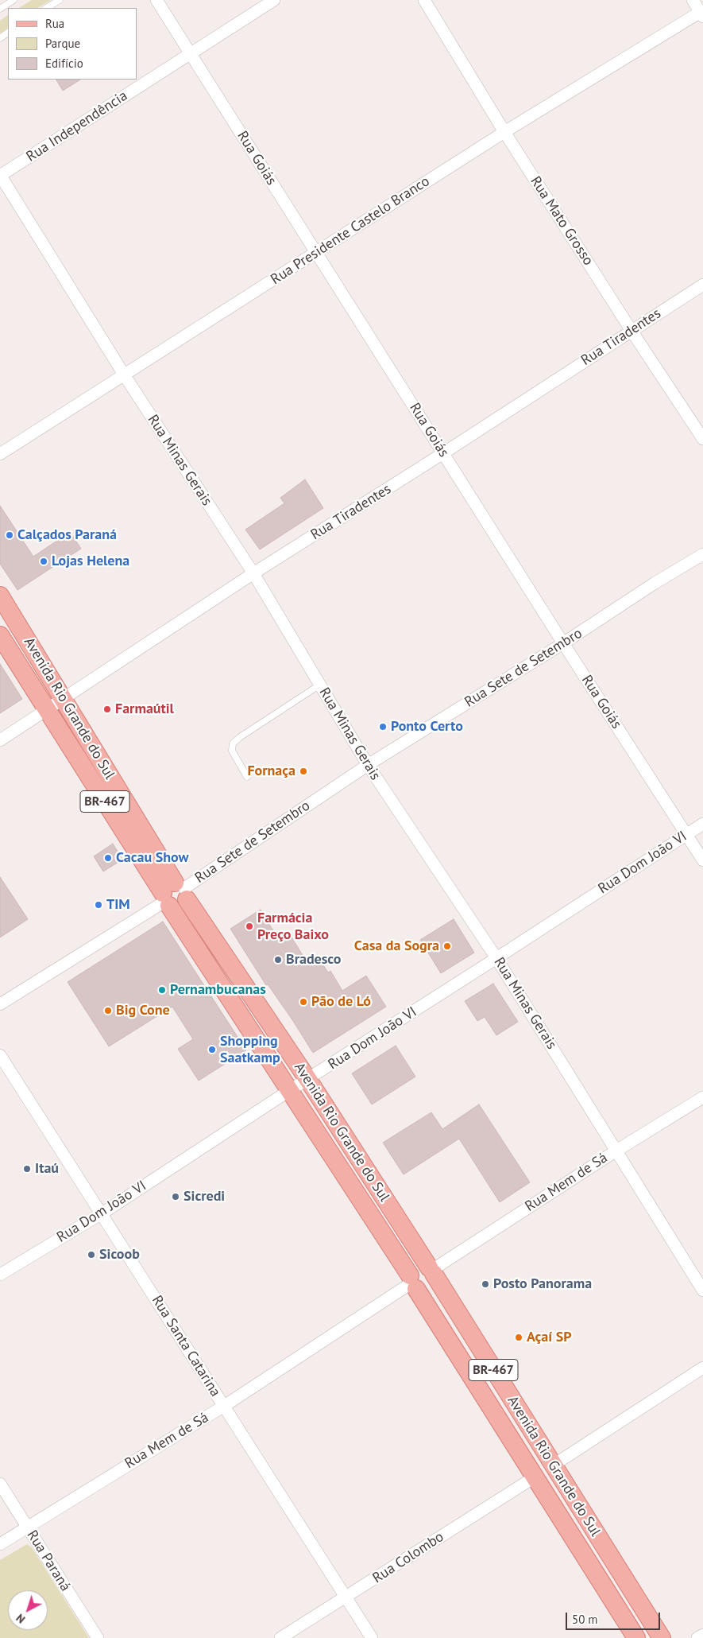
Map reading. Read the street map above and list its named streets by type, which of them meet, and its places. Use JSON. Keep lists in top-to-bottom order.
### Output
{
  "streets": {
    "main road": ["Avenida Rio Grande do Sul", "BR-467"],
    "street": [
      "Rua Independência",
      "Rua Goiás",
      "Rua Mato Grosso",
      "Rua Presidente Castelo Branco",
      "Rua Tiradentes",
      "Rua Minas Gerais",
      "Rua Sete de Setembro",
      "Rua Dom João VI",
      "Rua Mem de Sá",
      "Rua Santa Catarina",
      "Rua Colombo",
      "Rua Paraná"
    ]
  },
  "crossings": [
    ["Rua Independência", "Rua Goiás"],
    ["Rua Independência", "Rua Minas Gerais"],
    ["Rua Goiás", "Rua Presidente Castelo Branco"],
    ["Rua Goiás", "Rua Tiradentes"],
    ["Rua Goiás", "Rua Sete de Setembro"],
    ["Rua Goiás", "Rua Dom João VI"],
    ["Rua Mato Grosso", "Rua Presidente Castelo Branco"],
    ["Rua Mato Grosso", "Rua Tiradentes"],
    ["Rua Presidente Castelo Branco", "Rua Minas Gerais"],
    ["Rua Tiradentes", "Rua Minas Gerais"],
    ["Rua Tiradentes", "Avenida Rio Grande do Sul"],
    ["Rua Minas Gerais", "Rua Sete de Setembro"],
    ["Rua Minas Gerais", "Rua Dom João VI"],
    ["Rua Minas Gerais", "Rua Mem de Sá"],
    ["Rua Sete de Setembro", "Avenida Rio Grande do Sul"],
    ["Avenida Rio Grande do Sul", "Rua Dom João VI"],
    ["Avenida Rio Grande do Sul", "Rua Mem de Sá"],
    ["Avenida Rio Grande do Sul", "Rua Colombo"],
    ["Rua Dom João VI", "Rua Santa Catarina"],
    ["Rua Mem de Sá", "Rua Santa Catarina"],
    ["Rua Mem de Sá", "Rua Paraná"],
    ["Rua Santa Catarina", "Rua Colombo"]
  ],
  "places": [
    "Calçados Paraná",
    "Lojas Helena",
    "Farmaútil",
    "Ponto Certo",
    "Fornaça",
    "Cacau Show",
    "TIM",
    "Farmácia Preço Baixo",
    "Casa da Sogra",
    "Bradesco",
    "Pernambucanas",
    "Pão de Ló",
    "Big Cone",
    "Shopping Saatkamp",
    "Itaú",
    "Sicredi",
    "Sicoob",
    "Posto Panorama",
    "Açaí SP"
  ],
  "legend": ["Rua", "Parque", "Edifício"],
  "scale_bar": "50 m",
  "north": "bottom left"
}
